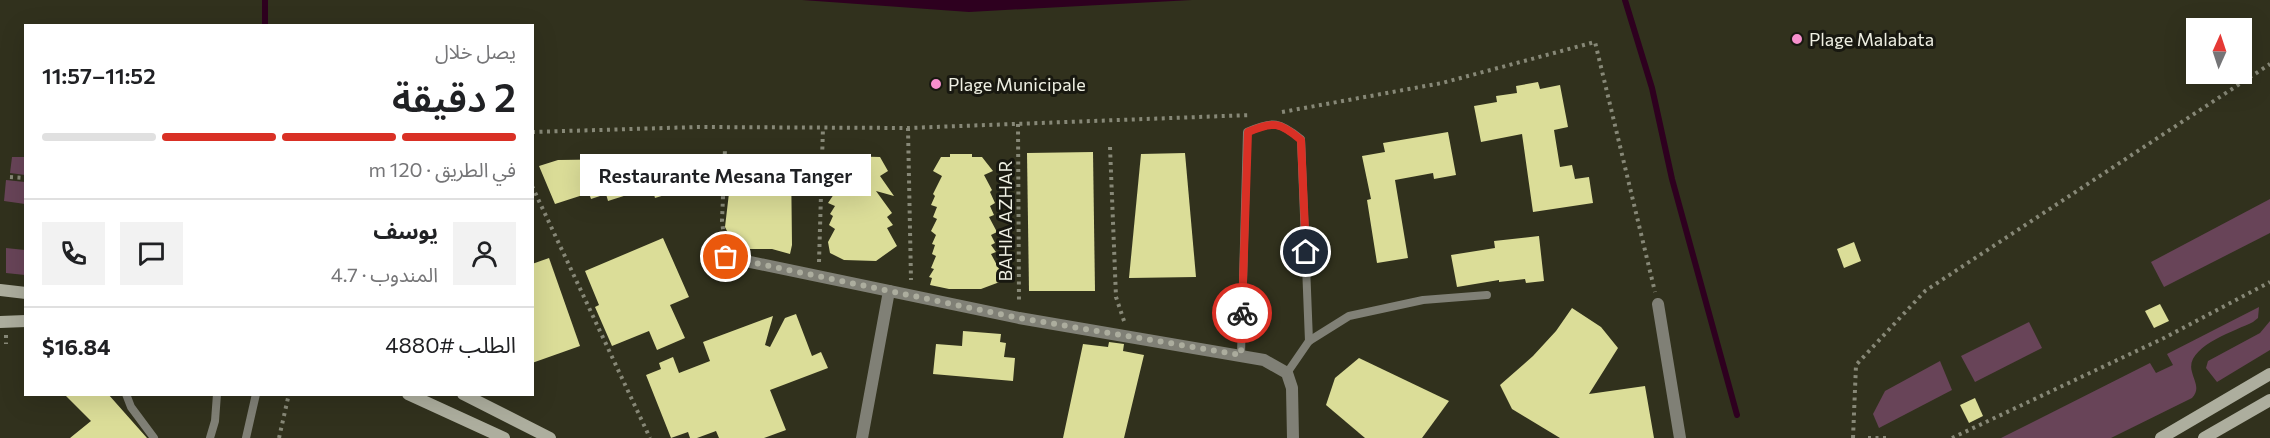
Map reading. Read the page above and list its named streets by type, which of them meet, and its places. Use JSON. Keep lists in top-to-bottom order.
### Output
{
  "streets": {
    "path": ["BAHIA AZHAR"]
  },
  "places": ["Plage Malabata", "Plage Municipale", "Restaurante Mesana Tanger"],
  "north": "top",
  "page": {
    "heading": ["2 دقيقة", "يصل خلال", "11:52–11:57"],
    "panel": [
      "يوسف",
      "المندوب · 4.7",
      "الطلب #4880",
      "$16.84"
    ],
    "bar": "في الطريق · 120 m",
    "bubble": "Restaurante Mesana Tanger"
  }
}
